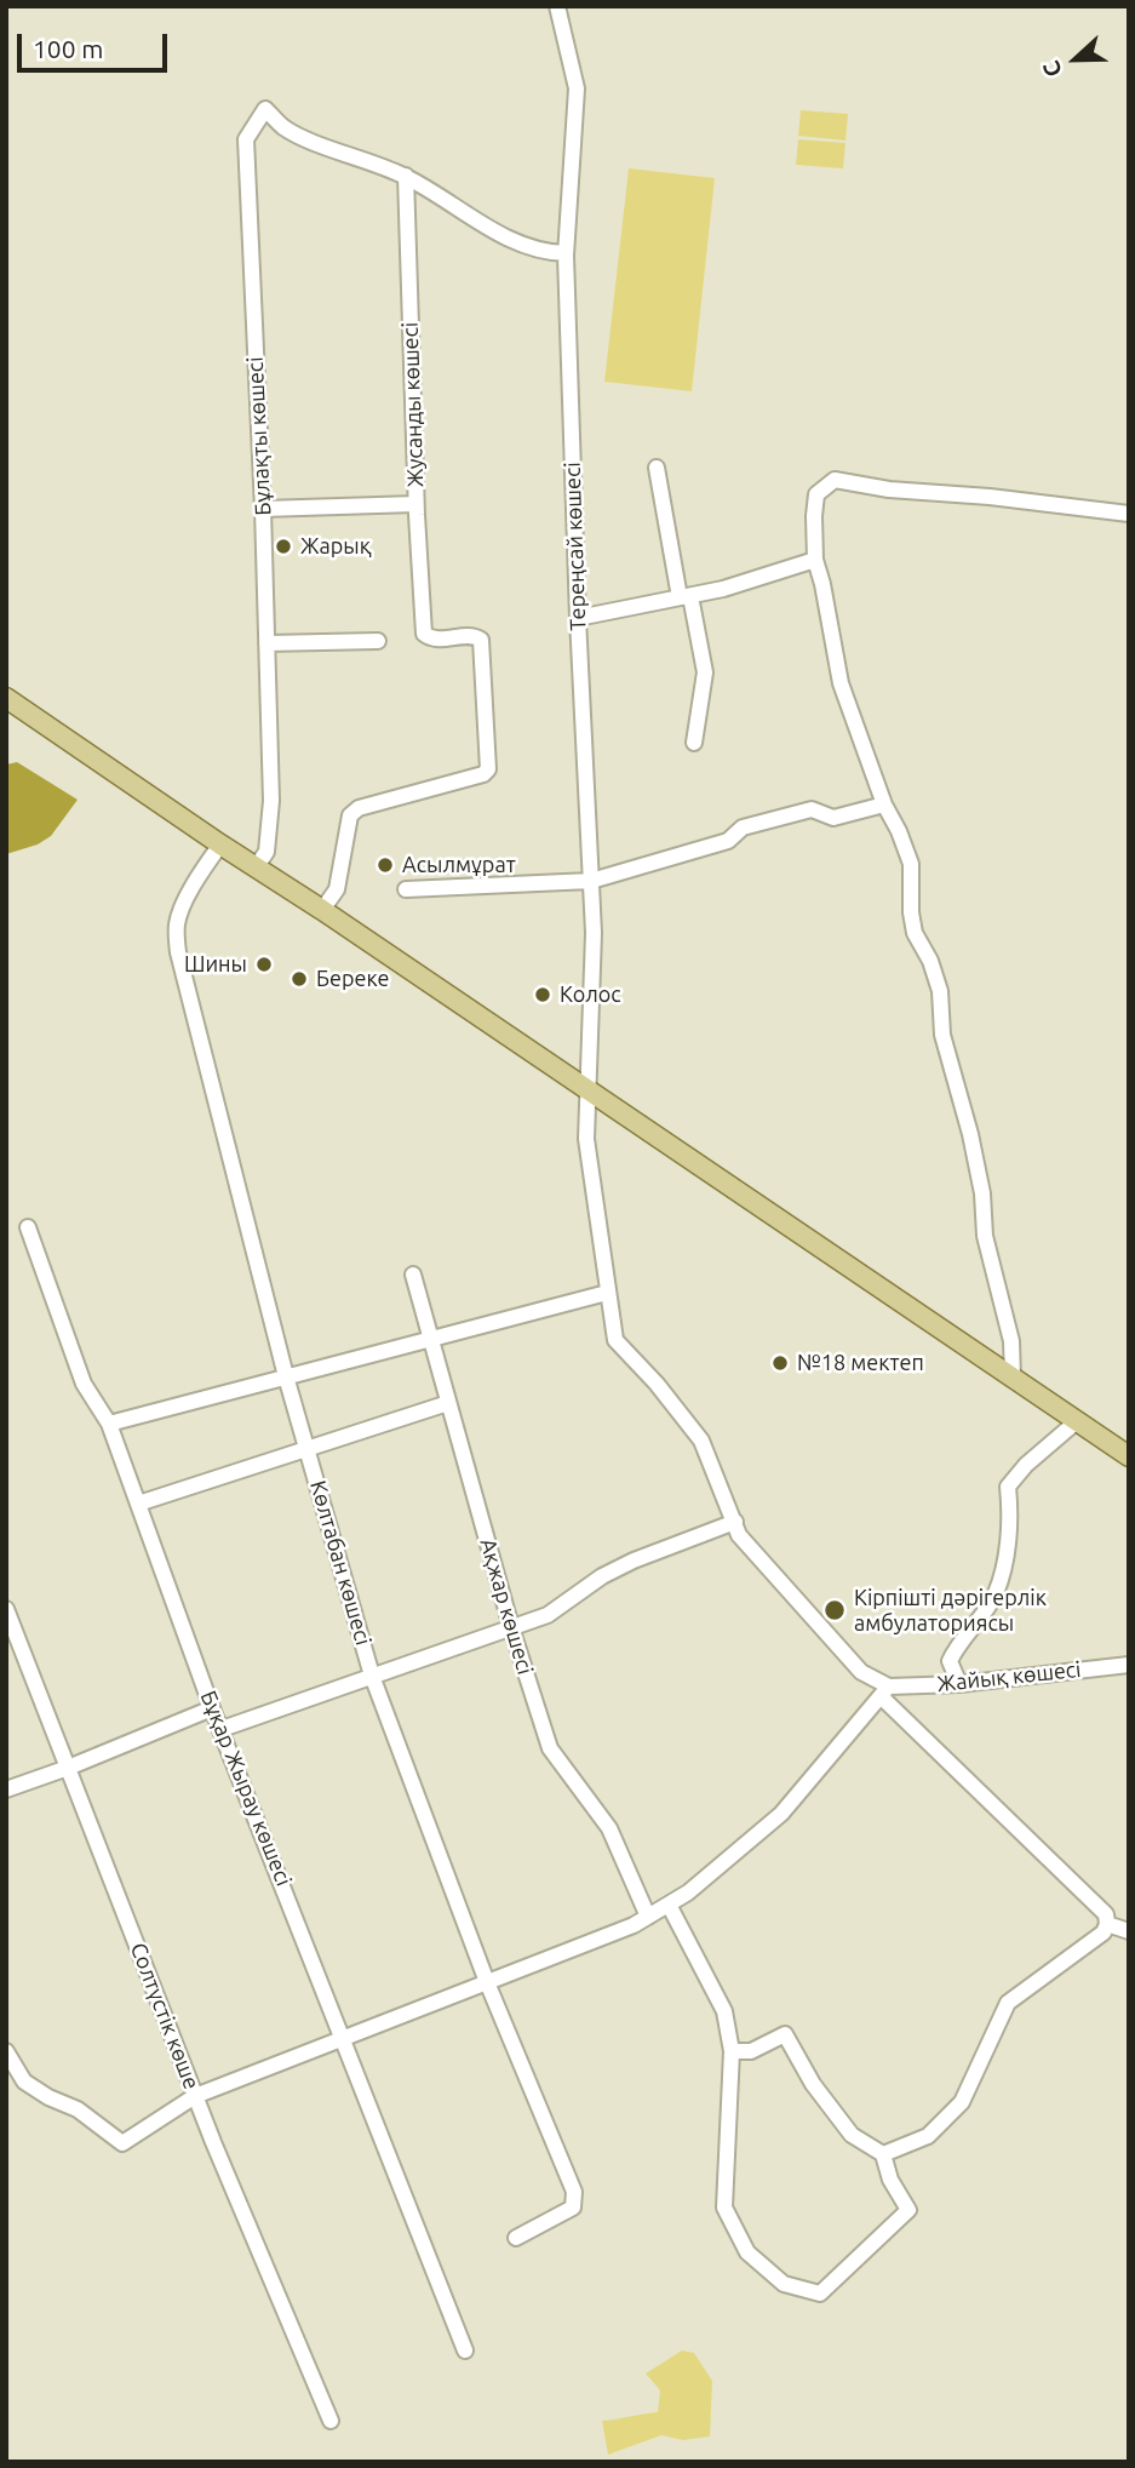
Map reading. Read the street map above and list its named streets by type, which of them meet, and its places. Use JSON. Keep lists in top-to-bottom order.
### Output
{
  "streets": {
    "street": [
      "Жусанды көшесі",
      "Бұлақты көшесі",
      "Тереңсай көшесі",
      "Көлтабан көшесі",
      "Ақжар көшесі",
      "Жайық көшесі",
      "Бұқар Жырау көшесі",
      "Солтүстік көше"
    ]
  },
  "crossings": [
    ["Жусанды көшесі", "Бұлақты көшесі"],
    ["Тереңсай көшесі", "Жайық көшесі"]
  ],
  "places": [
    "Жарық",
    "Асылмұрат",
    "Шины",
    "Береке",
    "Колос",
    "№18 мектеп",
    "Кірпішті дәрігерлік амбулаториясы"
  ],
  "scale_bar": "100 m",
  "north": "left"
}
